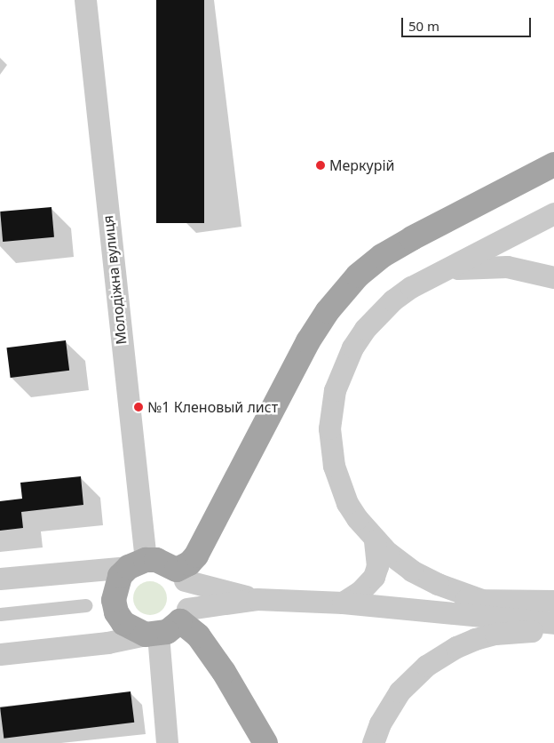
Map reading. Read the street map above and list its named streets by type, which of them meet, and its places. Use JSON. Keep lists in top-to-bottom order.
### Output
{
  "streets": {
    "street": ["Молодіжна вулиця"]
  },
  "places": ["Меркурій", "№1 Кленовый лист"],
  "scale_bar": "50 m"
}
